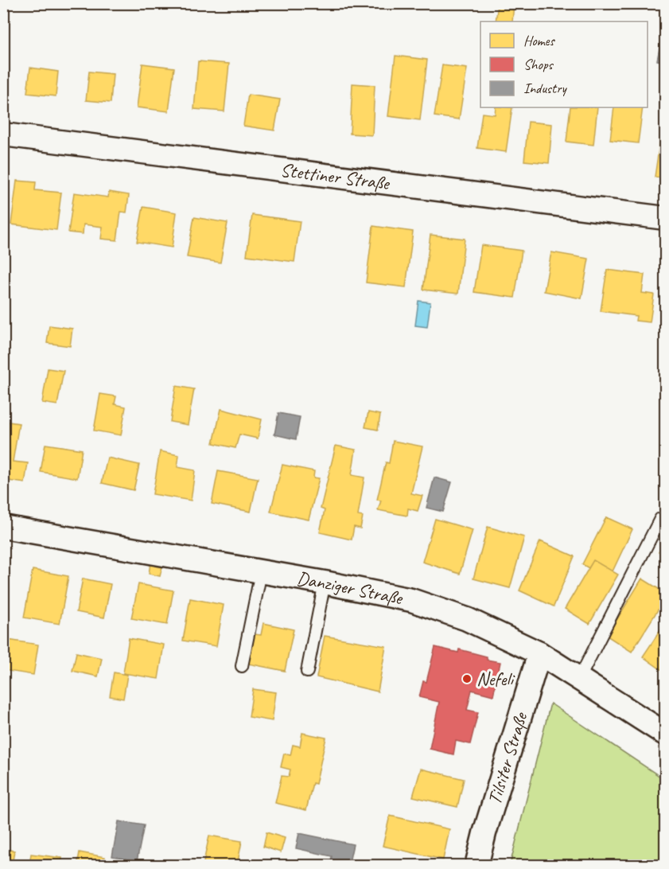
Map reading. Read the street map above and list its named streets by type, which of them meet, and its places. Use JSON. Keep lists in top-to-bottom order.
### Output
{
  "streets": {
    "street": ["Stettiner Straße", "Danziger Straße", "Tilsiter Straße"]
  },
  "crossings": [
    ["Danziger Straße", "Tilsiter Straße"]
  ],
  "places": ["Nefeli"],
  "legend": ["Homes", "Shops", "Industry"]
}
